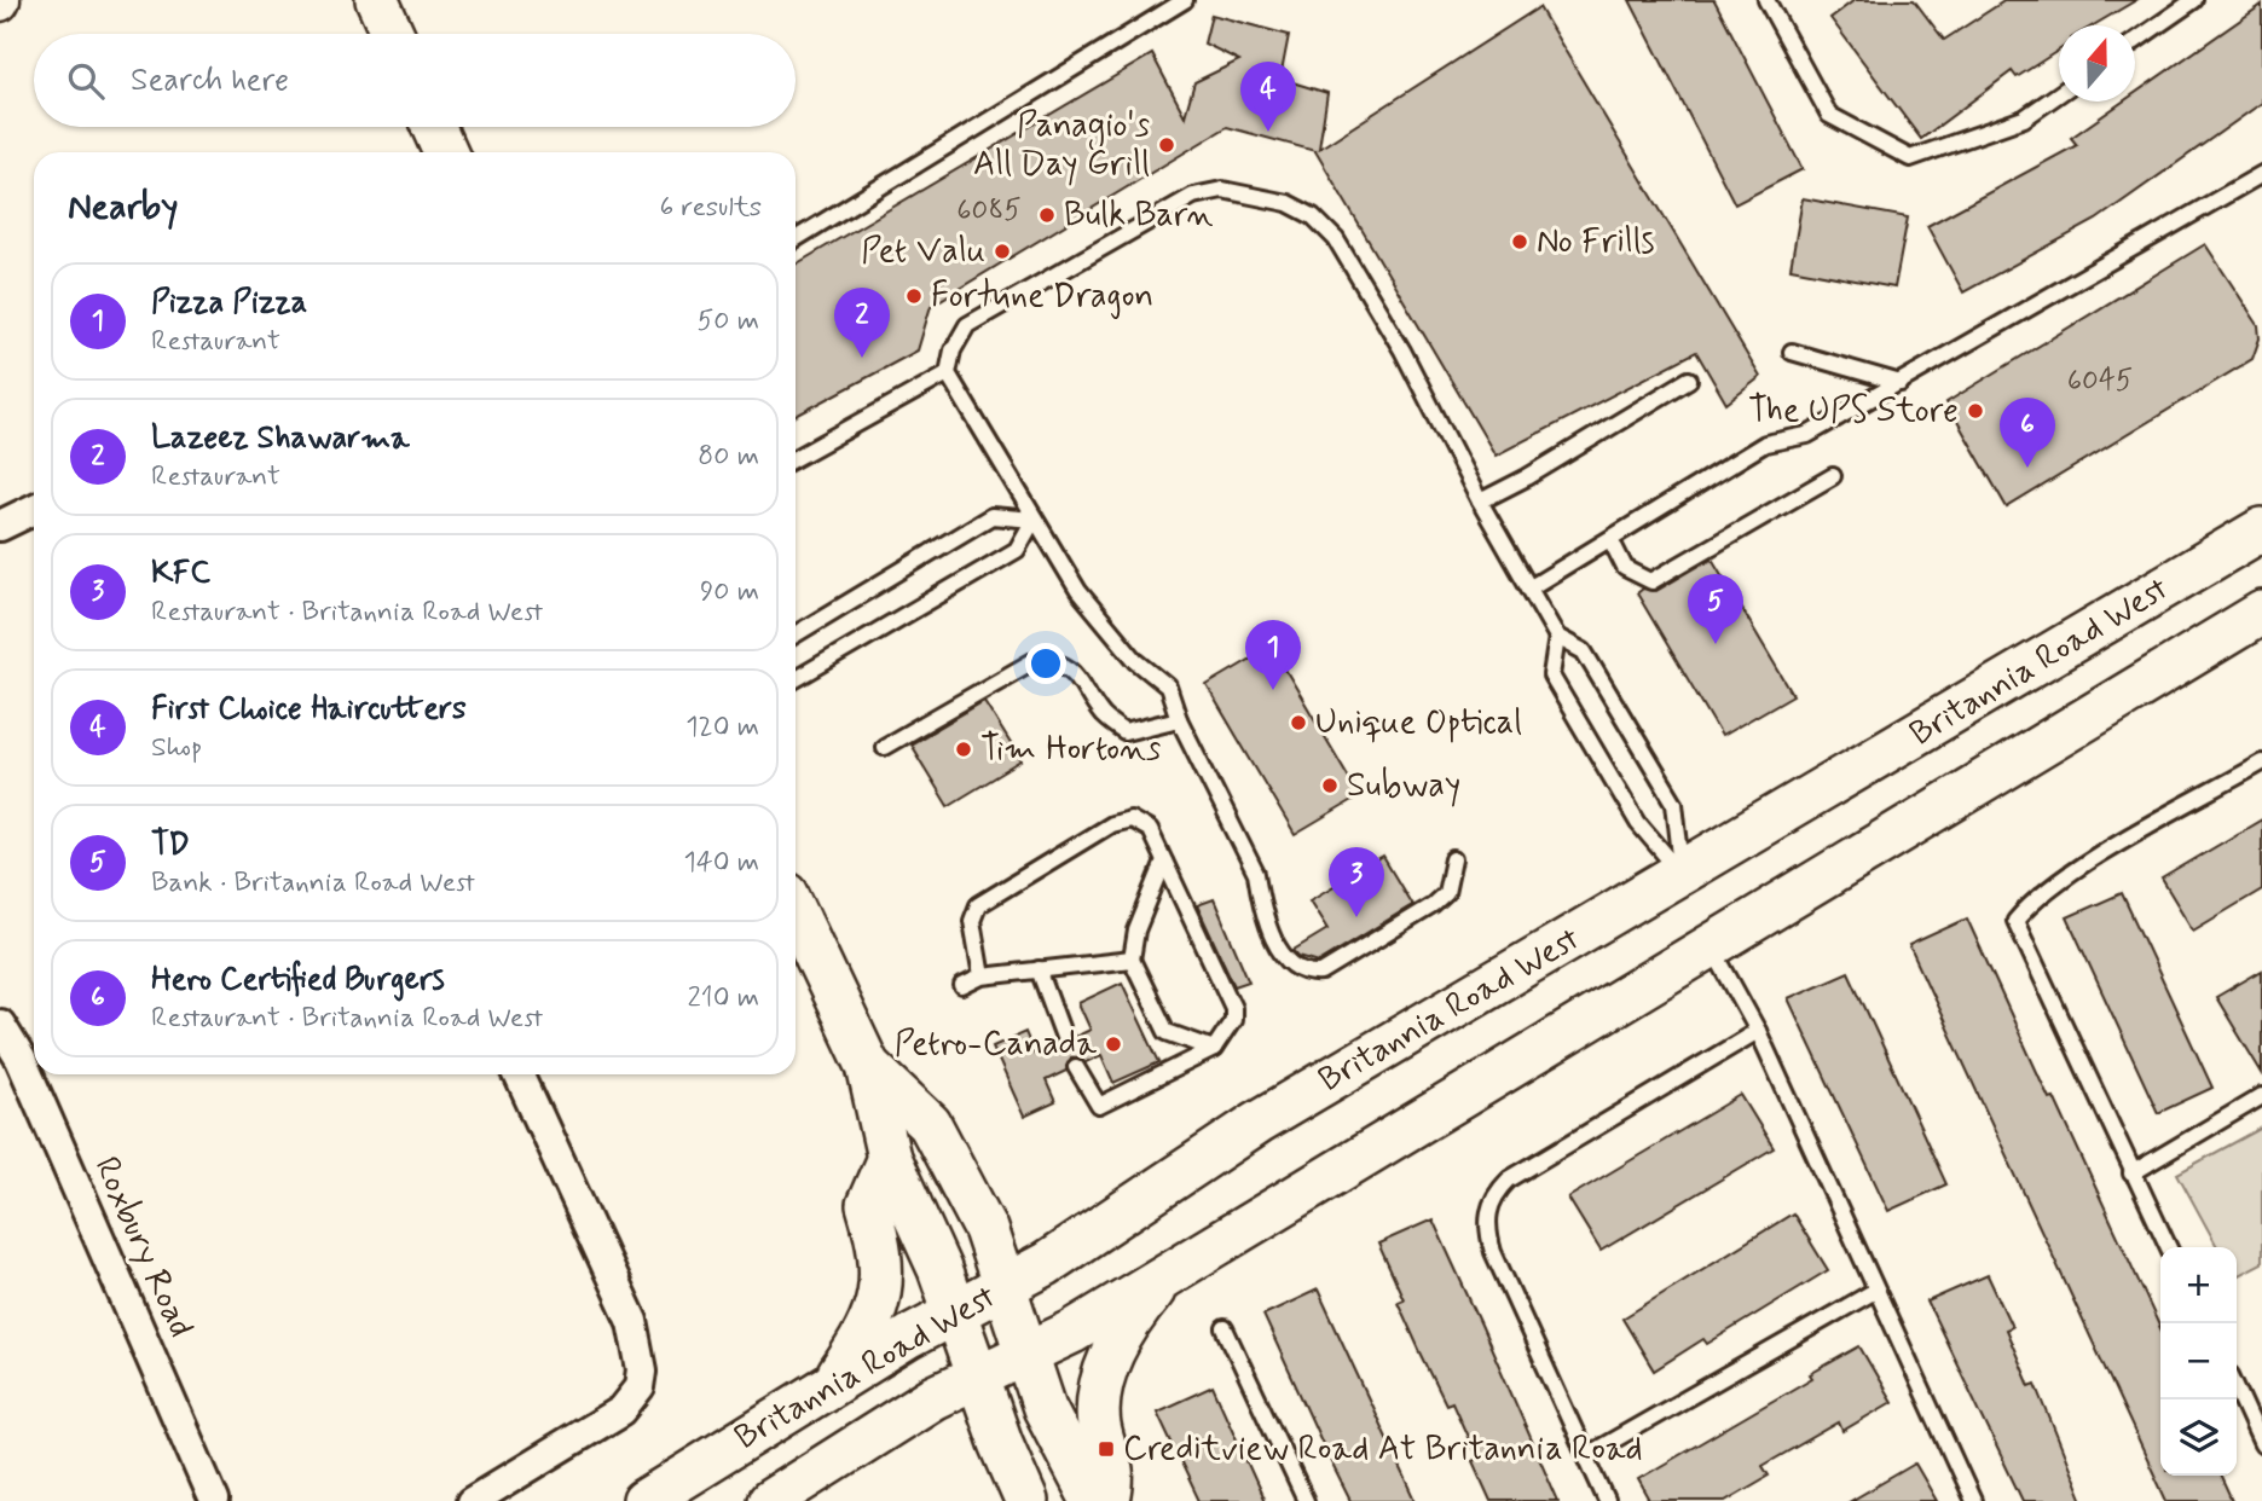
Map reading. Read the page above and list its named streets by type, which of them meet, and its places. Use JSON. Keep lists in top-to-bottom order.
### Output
{
  "streets": {
    "main road": ["Britannia Road West"],
    "street": ["Roxbury Road"]
  },
  "places": {
    "other": [
      "Panagio's All Day Grill",
      "Bulk Barn",
      "No Frills",
      "Pet Valu",
      "Fortune Dragon",
      "The UPS Store",
      "Unique Optical",
      "Tim Hortons",
      "Subway",
      "Petro-Canada"
    ],
    "transit": ["Creditview Road At Britannia Road"]
  },
  "house_numbers": ["6085", "6045"],
  "north": "top",
  "page": {
    "search": "Search here",
    "pins": [
      "4",
      "2",
      "6",
      "5",
      "1",
      "3"
    ],
    "heading": ["Nearby", "6 results"],
    "list": [
      {
        "mark": "1",
        "name": "Pizza Pizza",
        "note": "Restaurant",
        "value": "50 m"
      },
      {
        "mark": "2",
        "name": "Lazeez Shawarma",
        "note": "Restaurant",
        "value": "80 m"
      },
      {
        "mark": "3",
        "name": "KFC",
        "note": "Restaurant · Britannia Road West",
        "value": "90 m"
      },
      {
        "mark": "4",
        "name": "First Choice Haircutters",
        "note": "Shop",
        "value": "120 m"
      },
      {
        "mark": "5",
        "name": "TD",
        "note": "Bank · Britannia Road West",
        "value": "140 m"
      },
      {
        "mark": "6",
        "name": "Hero Certified Burgers",
        "note": "Restaurant · Britannia Road West",
        "value": "210 m"
      }
    ],
    "map_buttons": ["+", "−"]
  }
}
